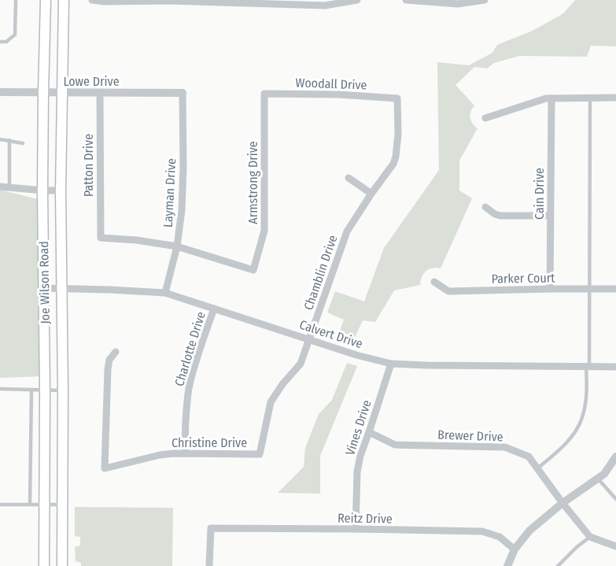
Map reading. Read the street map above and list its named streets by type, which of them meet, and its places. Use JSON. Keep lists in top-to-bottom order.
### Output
{
  "streets": {
    "main road": ["Joe Wilson Road"],
    "street": [
      "Lowe Drive",
      "Woodall Drive",
      "Patton Drive",
      "Armstrong Drive",
      "Layman Drive",
      "Cain Drive",
      "Chamblin Drive",
      "Parker Court",
      "Calvert Drive",
      "Charlotte Drive",
      "Vines Drive",
      "Brewer Drive",
      "Christine Drive",
      "Reitz Drive"
    ]
  },
  "crossings": [
    ["Lowe Drive", "Patton Drive"],
    ["Lowe Drive", "Layman Drive"],
    ["Lowe Drive", "Joe Wilson Road"],
    ["Woodall Drive", "Armstrong Drive"],
    ["Woodall Drive", "Chamblin Drive"],
    ["Patton Drive", "Armstrong Drive"],
    ["Patton Drive", "Layman Drive"],
    ["Armstrong Drive", "Layman Drive"],
    ["Layman Drive", "Calvert Drive"],
    ["Cain Drive", "Parker Court"],
    ["Chamblin Drive", "Calvert Drive"],
    ["Chamblin Drive", "Christine Drive"],
    ["Joe Wilson Road", "Calvert Drive"],
    ["Calvert Drive", "Charlotte Drive"],
    ["Calvert Drive", "Vines Drive"],
    ["Charlotte Drive", "Christine Drive"],
    ["Vines Drive", "Brewer Drive"],
    ["Vines Drive", "Reitz Drive"]
  ]
}
